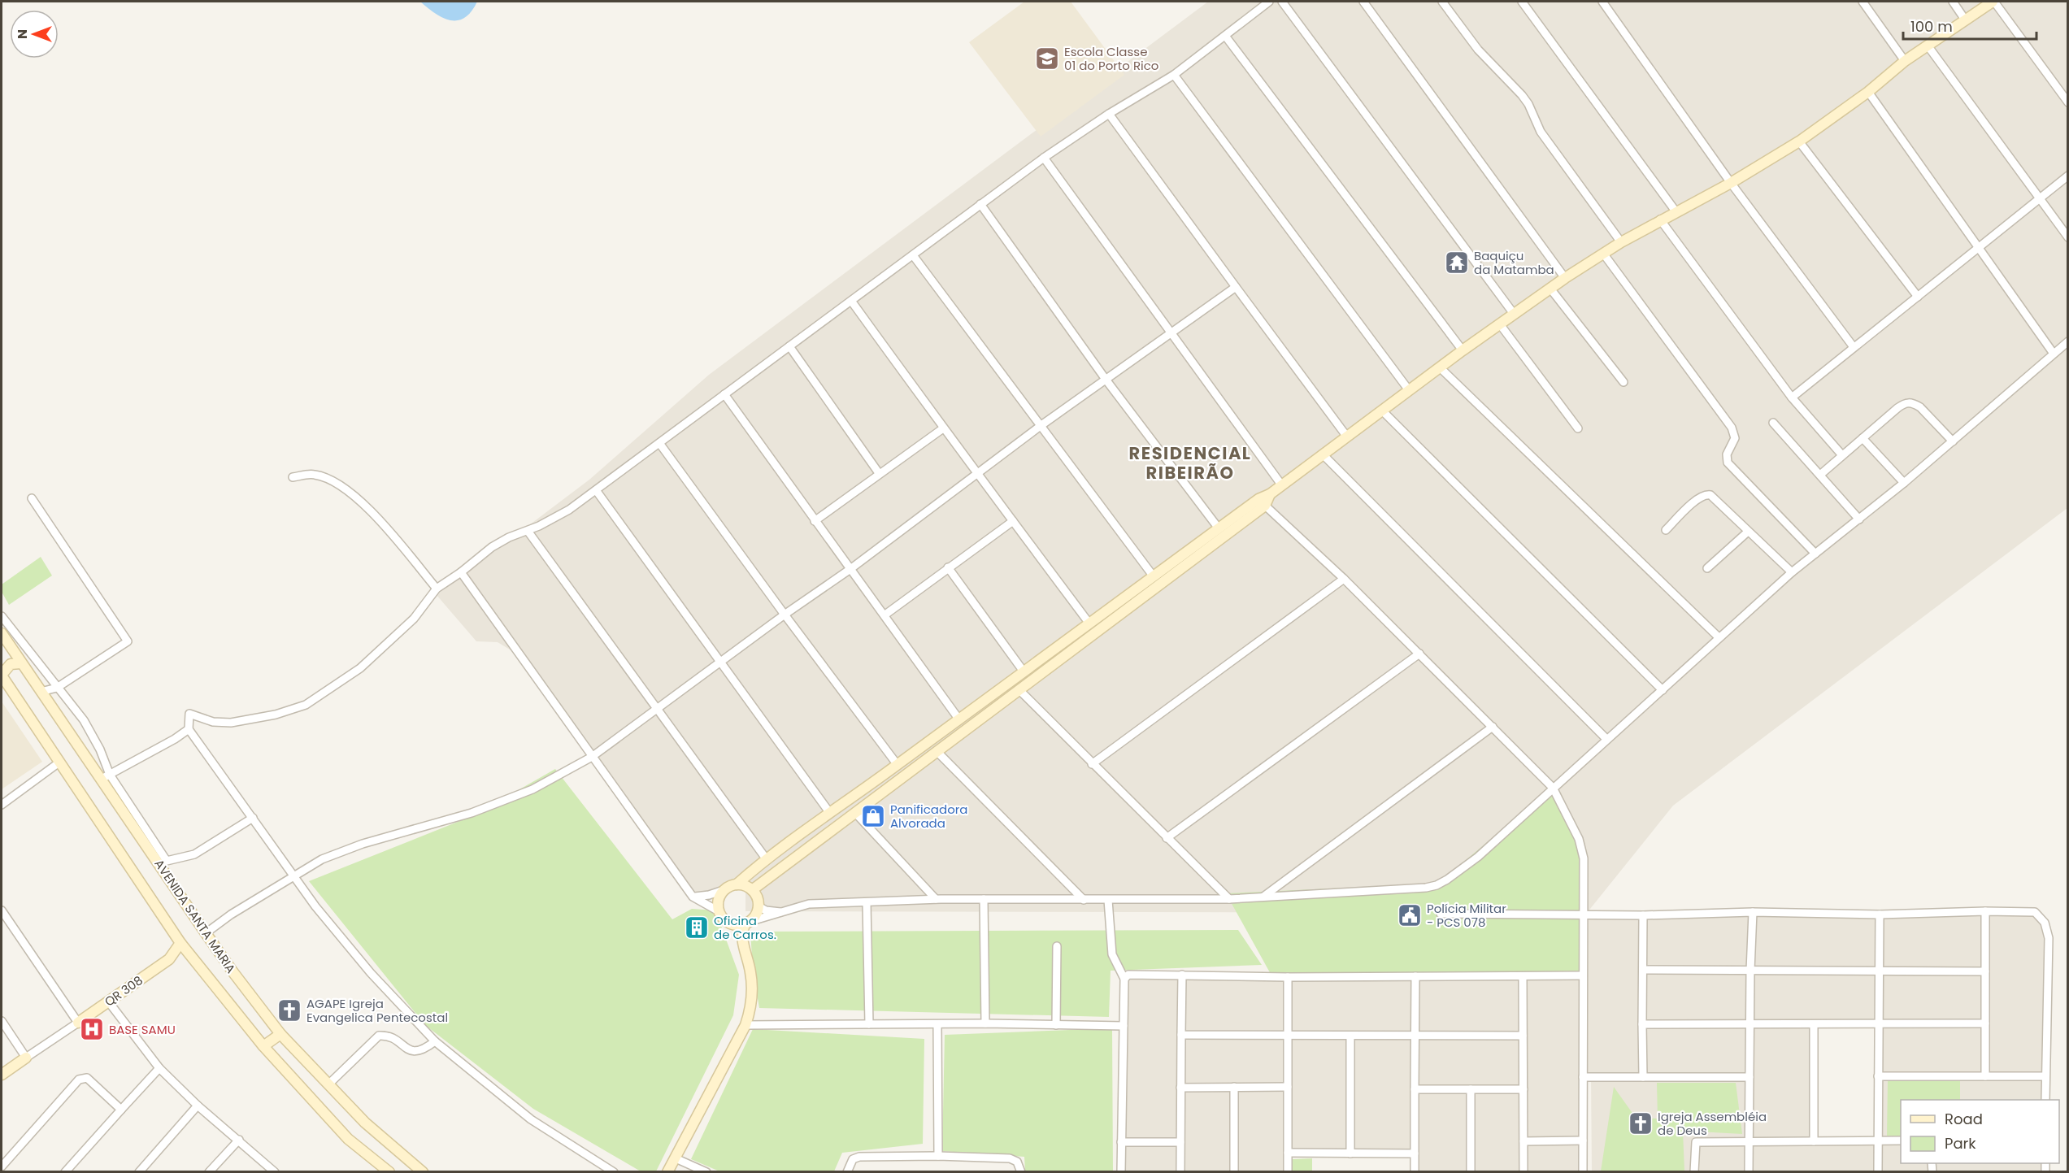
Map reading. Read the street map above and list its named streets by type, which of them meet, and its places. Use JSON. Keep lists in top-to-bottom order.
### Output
{
  "streets": {
    "street": ["AVENIDA SANTA MARIA", "QR 308"]
  },
  "crossings": [
    ["AVENIDA SANTA MARIA", "QR 308"]
  ],
  "districts": ["RESIDENCIAL RIBEIRÃO"],
  "places": {
    "school or university": ["Escola Classe 01 do Porto Rico"],
    "temple": ["Baquiçu da Matamba"],
    "shop": ["Panificadora Alvorada"],
    "public building": ["Polícia Militar - PCS 078"],
    "building": ["Oficina de Carros."],
    "church": ["AGAPE Igreja Evangelica Pentecostal", "Igreja Assembléia de Deus"],
    "hospital": ["BASE SAMU"]
  },
  "legend": ["Road", "Park"],
  "scale_bar": "100 m",
  "north": "left"
}
